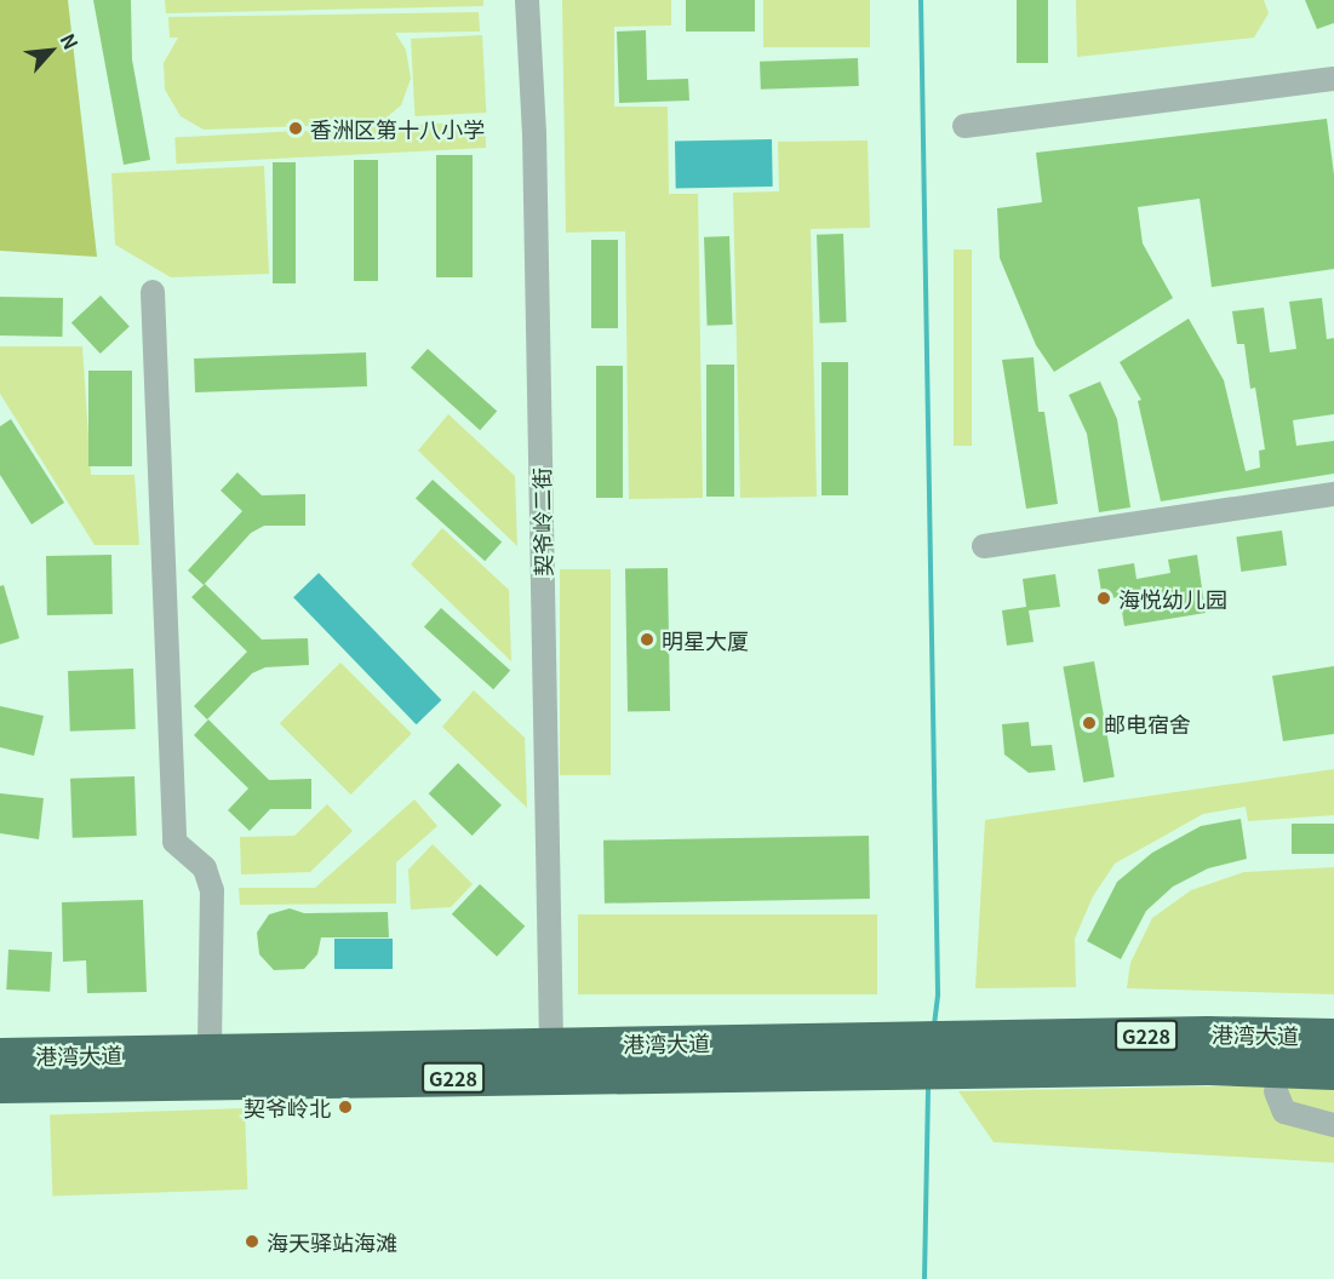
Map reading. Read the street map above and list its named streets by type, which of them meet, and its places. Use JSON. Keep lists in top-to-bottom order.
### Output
{
  "streets": {
    "highway": ["港湾大道", "G228"],
    "street": ["契爷岭二街"]
  },
  "crossings": [
    ["契爷岭二街", "港湾大道"]
  ],
  "places": [
    "香洲区第十八小学",
    "海悦幼儿园",
    "明星大厦",
    "邮电宿舍",
    "契爷岭北",
    "海天驿站海滩"
  ],
  "north": "top right"
}
